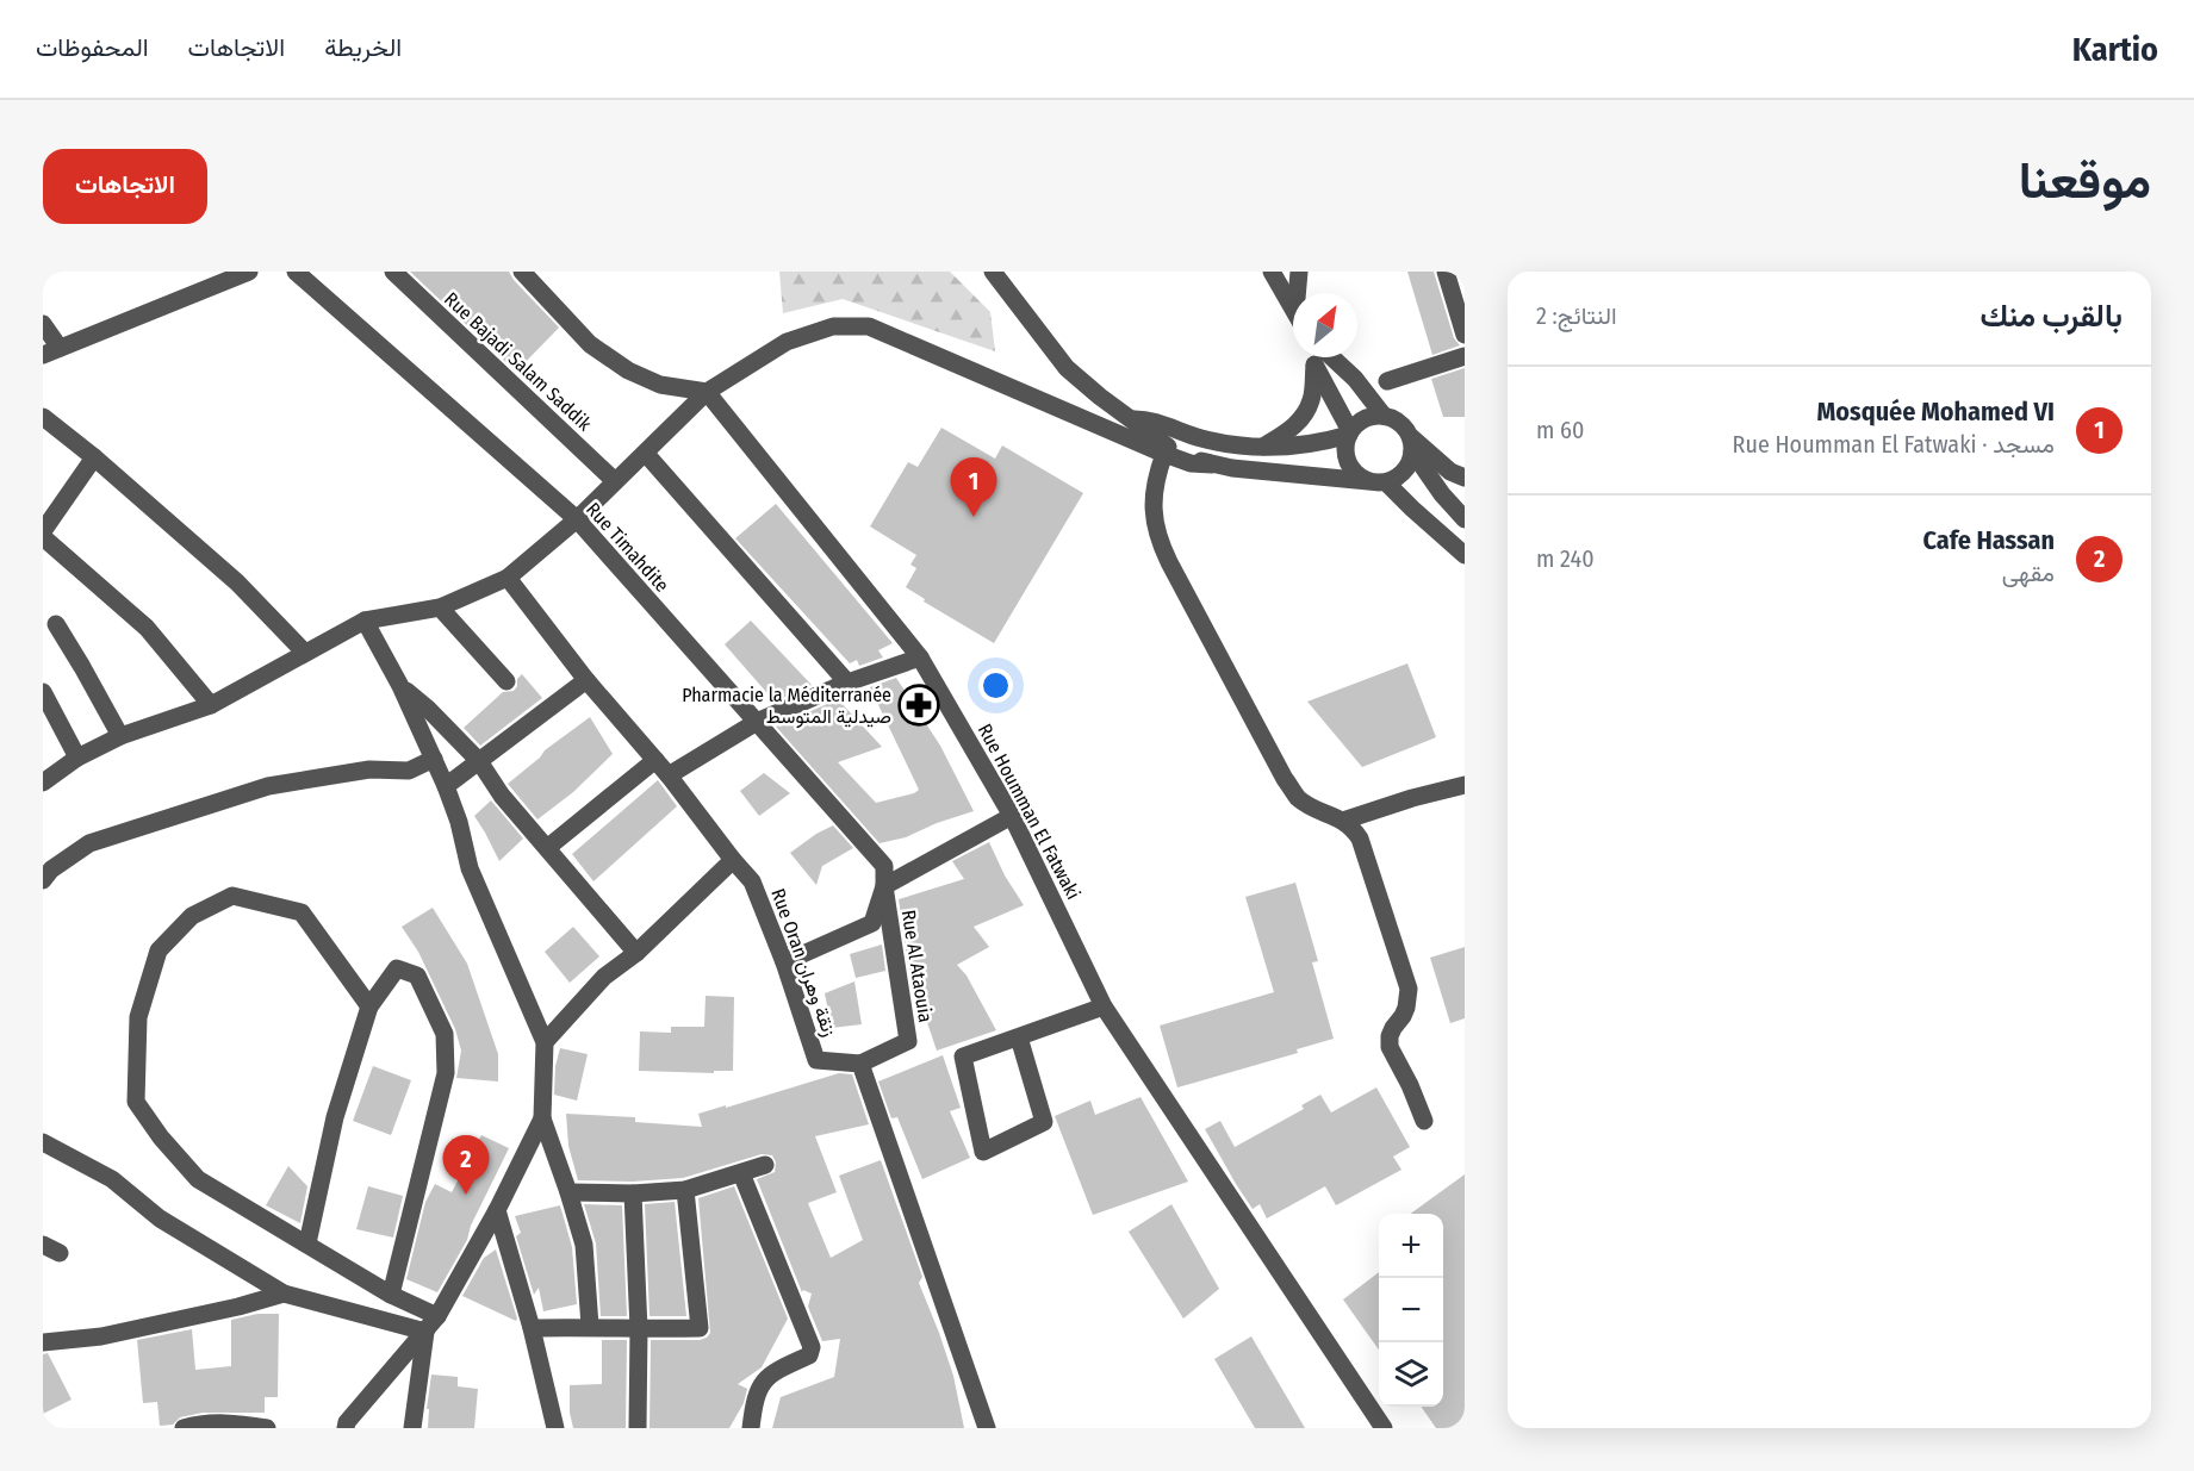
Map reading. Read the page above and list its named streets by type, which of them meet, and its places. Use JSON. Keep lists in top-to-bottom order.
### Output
{
  "streets": {
    "street": [
      "Rue Bajadi Salam Saddik",
      "Rue Timahdite",
      "Rue Houmman El Fatwaki",
      "Rue Oran زنقة وهران",
      "Rue Al Ataouia"
    ]
  },
  "crossings": [
    ["Rue Timahdite", "Rue Al Ataouia"],
    ["Rue Houmman El Fatwaki", "Rue Al Ataouia"],
    ["Rue Oran زنقة وهران", "Rue Al Ataouia"]
  ],
  "places": {
    "pharmacy": ["Pharmacie la Méditerranée صيدلية المتوسط"]
  },
  "north": "top right",
  "page": {
    "header": "Kartio",
    "nav": ["الخريطة", "الاتجاهات", "المحفوظات"],
    "title": "موقعنا",
    "buttons": "الاتجاهات",
    "heading": ["بالقرب منك", "النتائج: 2"],
    "list": [
      {
        "mark": "1",
        "name": "Mosquée Mohamed VI",
        "note": "مسجد · Rue Houmman El Fatwaki",
        "value": "60 m"
      },
      {
        "mark": "2",
        "name": "Cafe Hassan",
        "note": "مقهى",
        "value": "240 m"
      }
    ],
    "pins": ["1", "2"],
    "map_buttons": ["+", "−"]
  }
}
